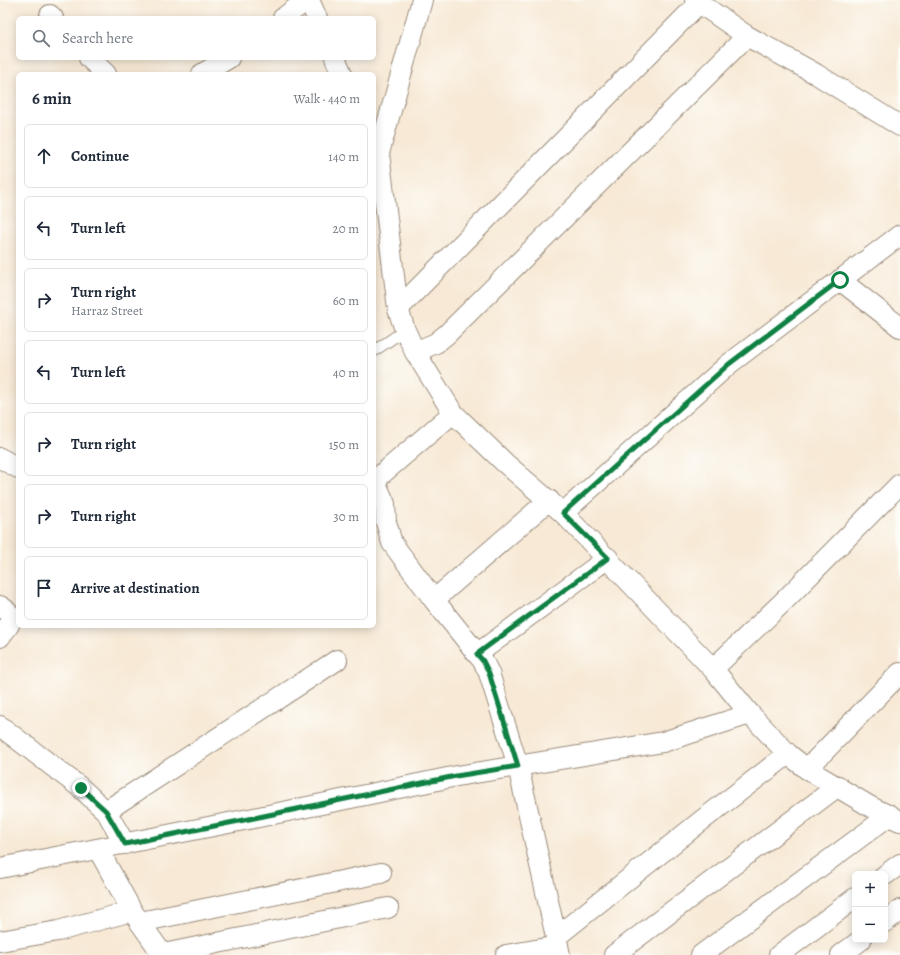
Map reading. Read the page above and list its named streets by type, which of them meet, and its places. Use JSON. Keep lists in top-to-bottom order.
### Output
{
  "page": {
    "search": "Search here",
    "heading": ["6 min", "Walk · 440 m"],
    "list": [
      ["Continue", "140 m"],
      ["Turn left", "20 m"],
      ["Turn right", "Harraz Street", "60 m"],
      ["Turn left", "40 m"],
      ["Turn right", "150 m"],
      ["Turn right", "30 m"],
      "Arrive at destination"
    ],
    "map_buttons": ["+", "−"]
  }
}
